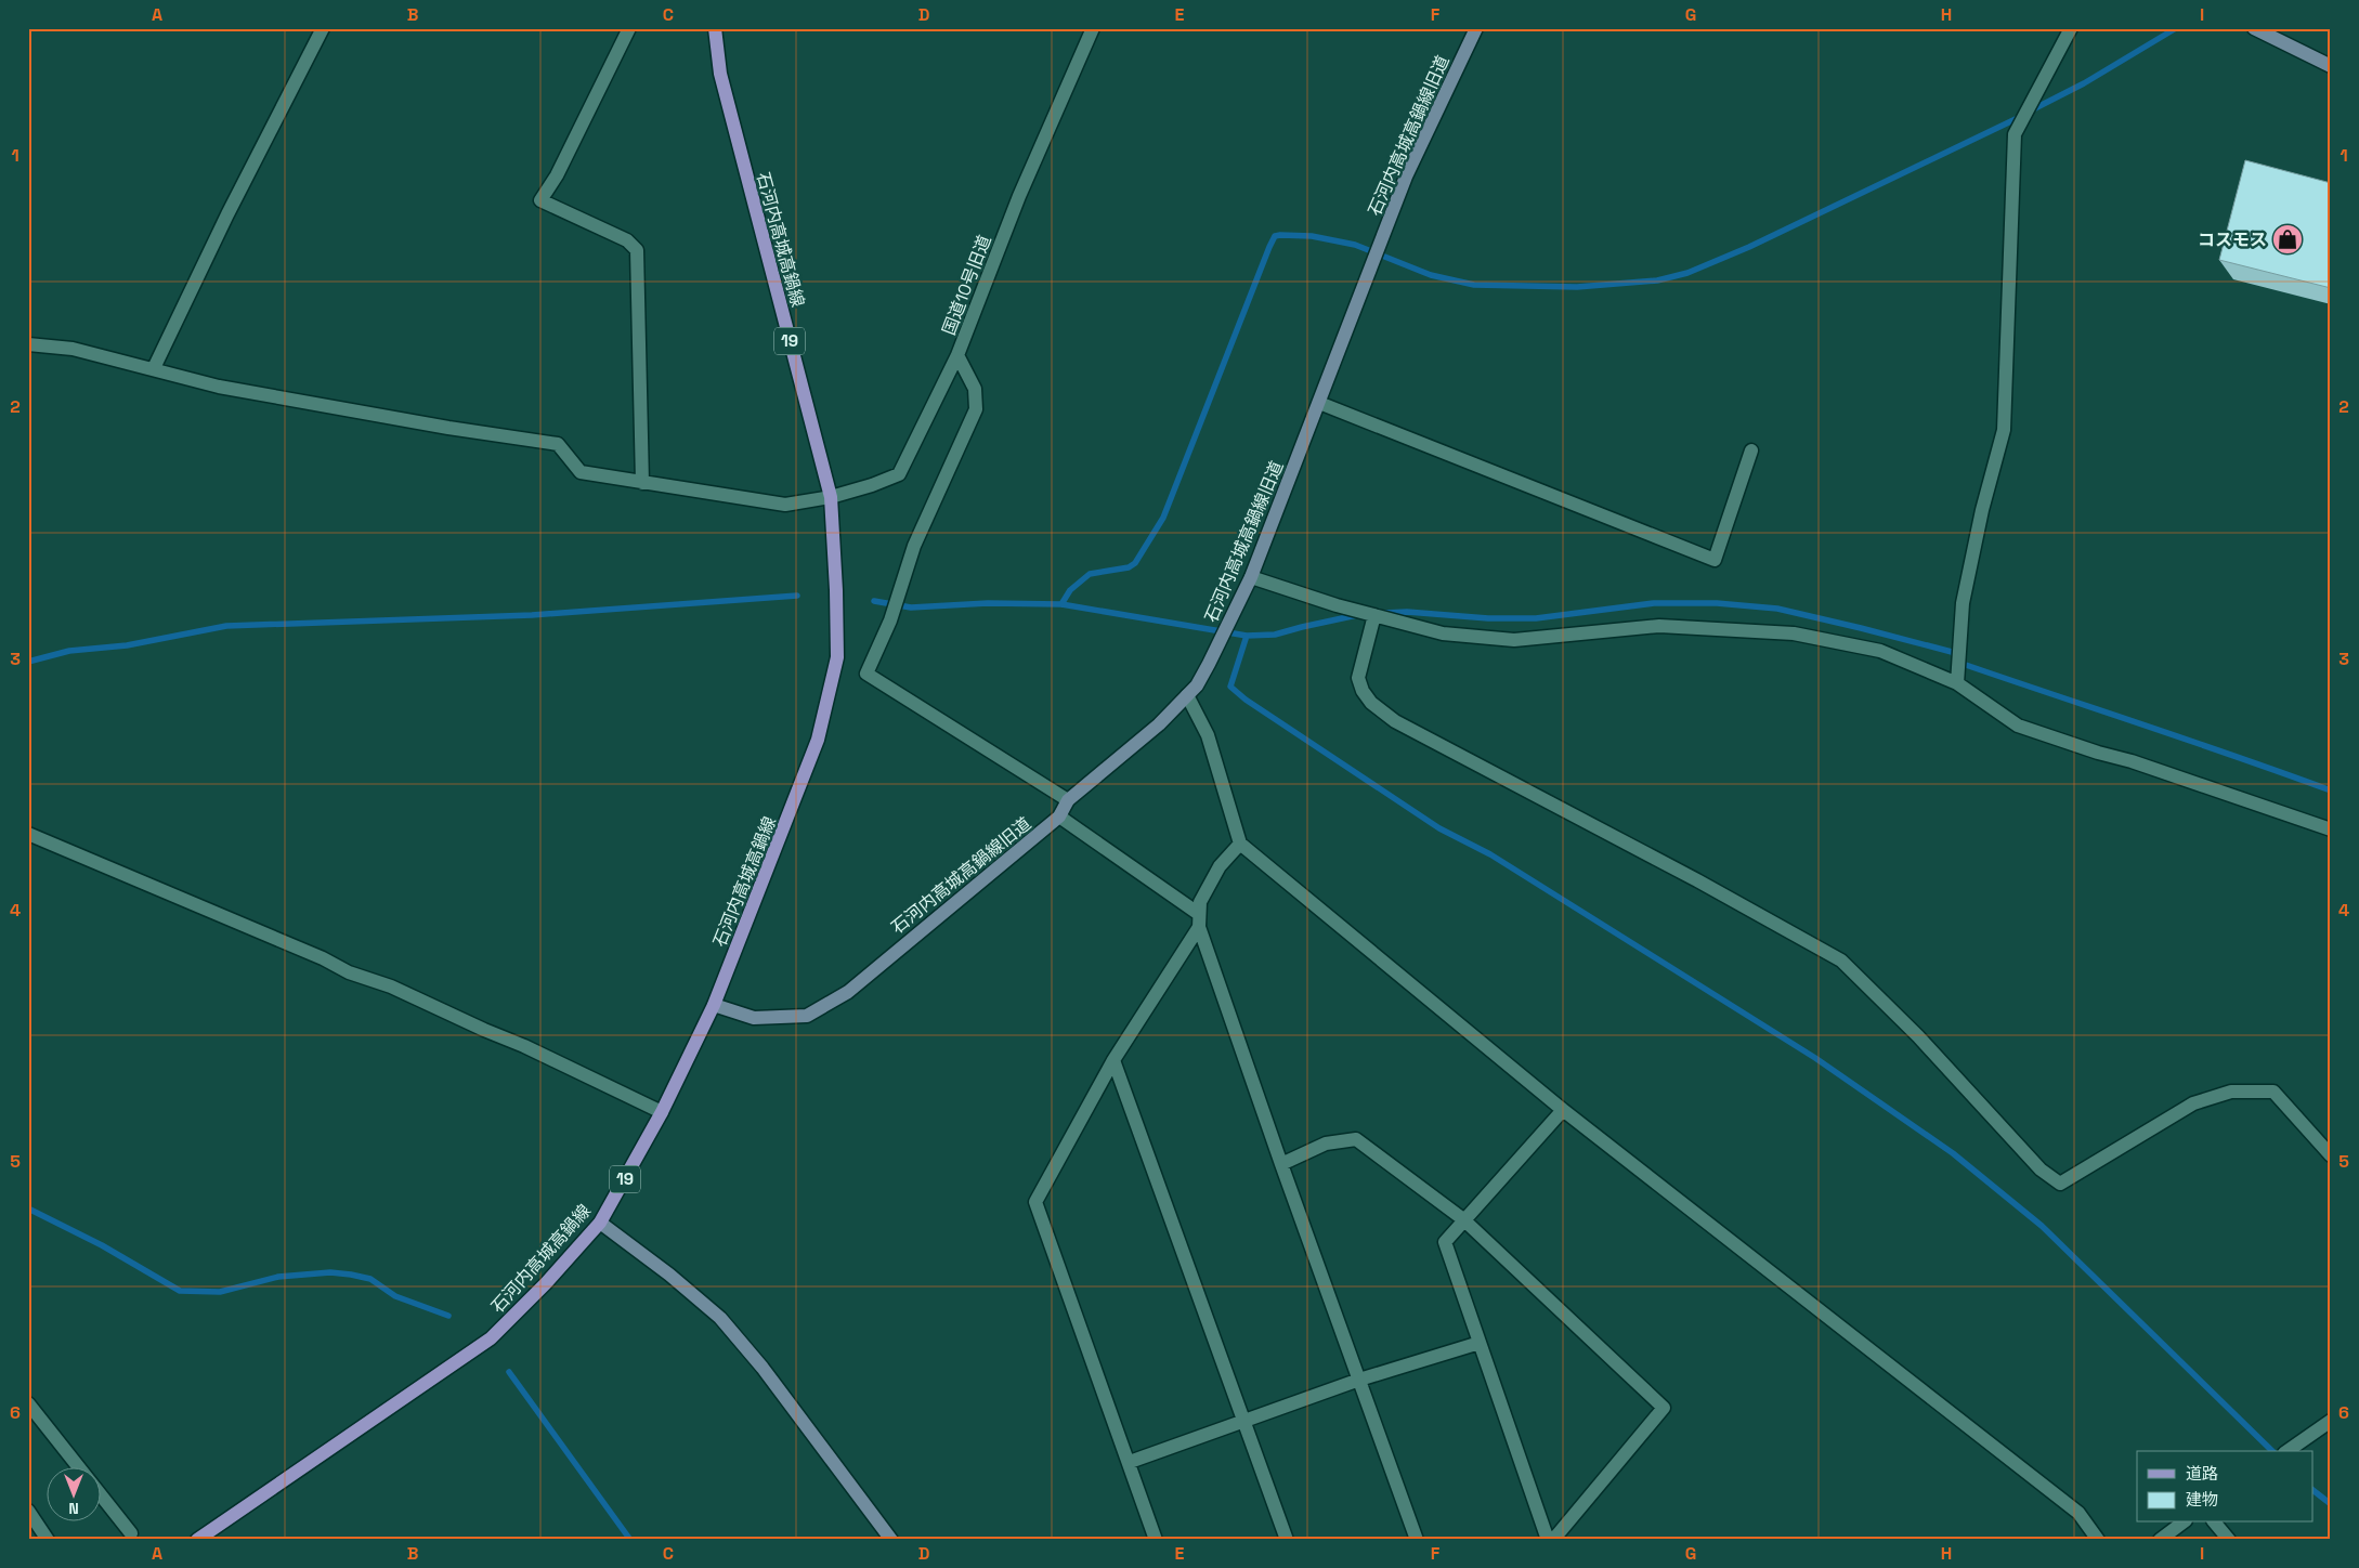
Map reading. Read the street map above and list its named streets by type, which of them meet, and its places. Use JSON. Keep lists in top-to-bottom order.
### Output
{
  "streets": {
    "main road": ["石河内高城高鍋線", "19"],
    "street": ["石河内高城高鍋線旧道", "国道10号旧道"]
  },
  "crossings": [
    ["石河内高城高鍋線旧道", "石河内高城高鍋線"],
    ["石河内高城高鍋線旧道", "国道10号旧道"]
  ],
  "places": {
    "shop": ["コスモス"]
  },
  "legend": ["道路", "建物"],
  "north": "bottom",
  "grid": {
    "columns": [
      "A",
      "B",
      "C",
      "D",
      "E",
      "F",
      "G",
      "H",
      "I"
    ],
    "rows": [
      "1",
      "2",
      "3",
      "4",
      "5",
      "6"
    ]
  }
}
